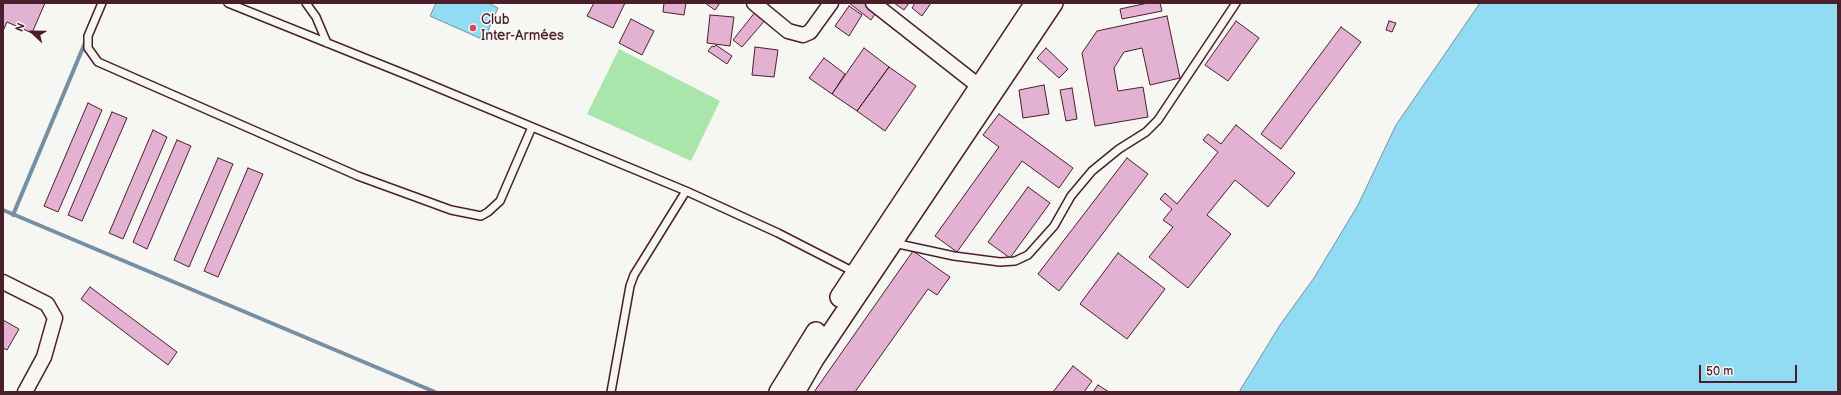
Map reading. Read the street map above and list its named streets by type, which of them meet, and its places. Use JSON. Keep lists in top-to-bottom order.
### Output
{
  "places": ["Club Inter-Armées"],
  "scale_bar": "50 m",
  "north": "left"
}
